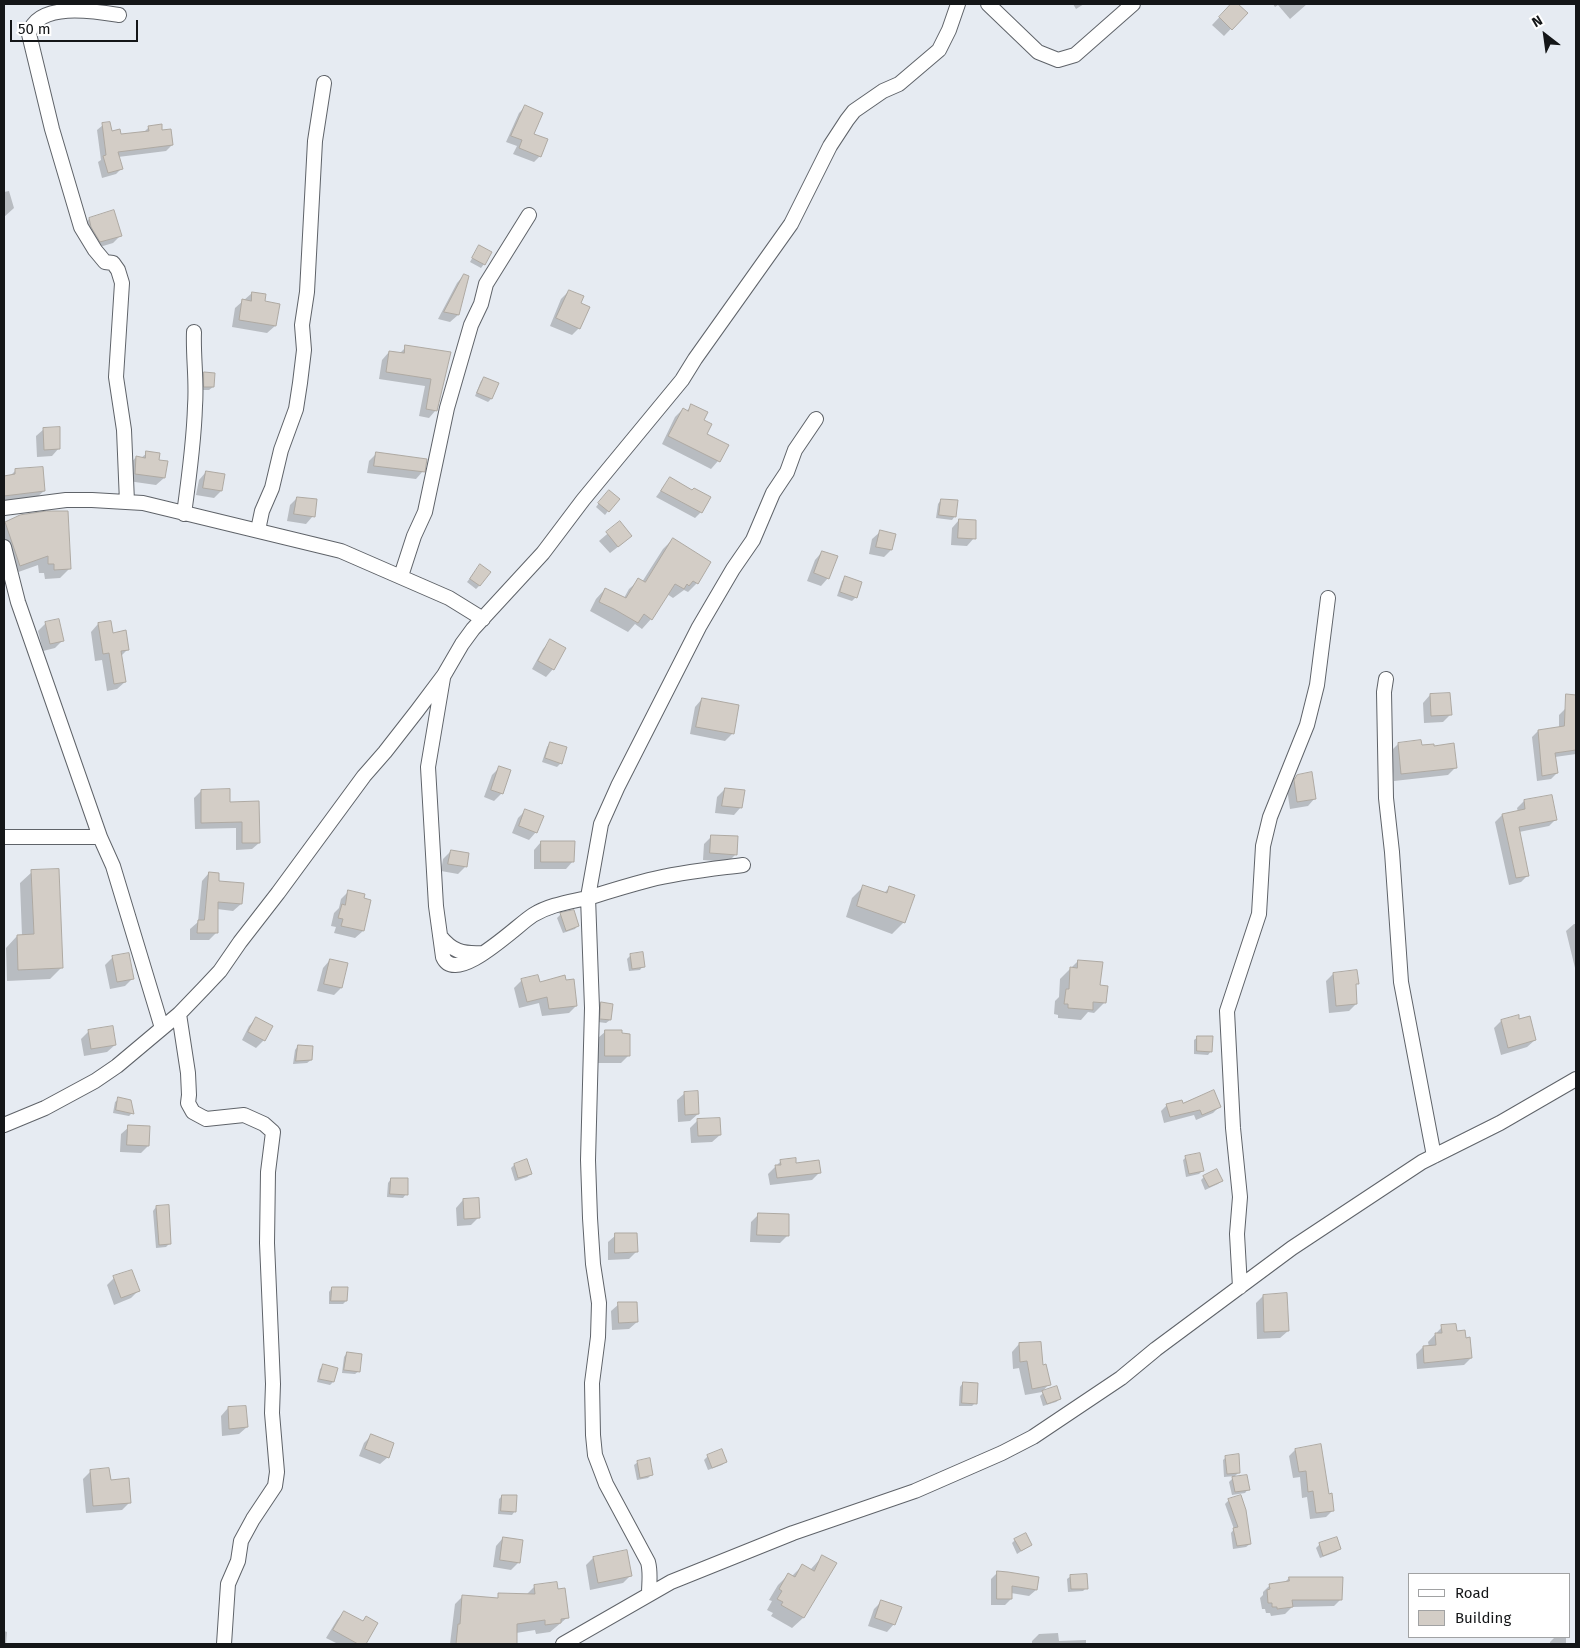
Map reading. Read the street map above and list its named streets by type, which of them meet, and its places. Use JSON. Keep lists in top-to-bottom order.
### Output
{
  "legend": ["Road", "Building"],
  "scale_bar": "50 m",
  "north": "top left"
}
